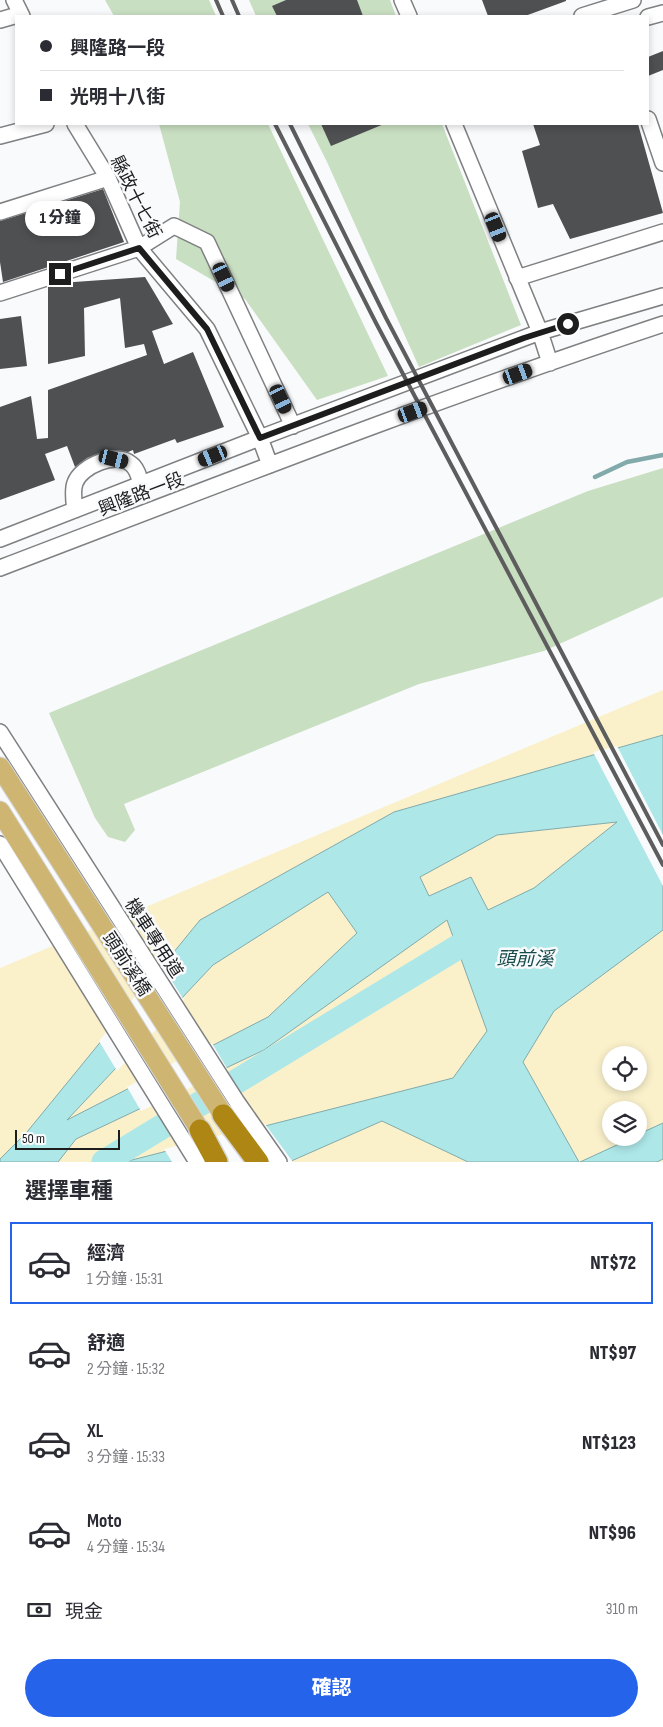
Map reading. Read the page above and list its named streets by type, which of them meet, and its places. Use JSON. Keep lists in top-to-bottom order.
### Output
{
  "streets": {
    "main road": ["頭前溪橋"],
    "street": ["縣政十七街", "興隆路一段", "機車專用道"]
  },
  "crossings": [
    ["縣政十七街", "興隆路一段"]
  ],
  "water": ["頭前溪"],
  "scale_bar": "50 m",
  "page": {
    "banner": ["興隆路一段", "光明十八街"],
    "bubble": "1 分鐘",
    "scale": "50 m",
    "heading": "選擇車種",
    "list": [
      {
        "name": "經濟",
        "note": "1 分鐘 · 15:31",
        "value": "NT$72"
      },
      {
        "name": "舒適",
        "note": "2 分鐘 · 15:32",
        "value": "NT$97"
      },
      {
        "name": "XL",
        "note": "3 分鐘 · 15:33",
        "value": "NT$123"
      },
      {
        "name": "Moto",
        "note": "4 分鐘 · 15:34",
        "value": "NT$96"
      }
    ],
    "pay": ["現金", "310 m"],
    "buttons": "確認"
  }
}
